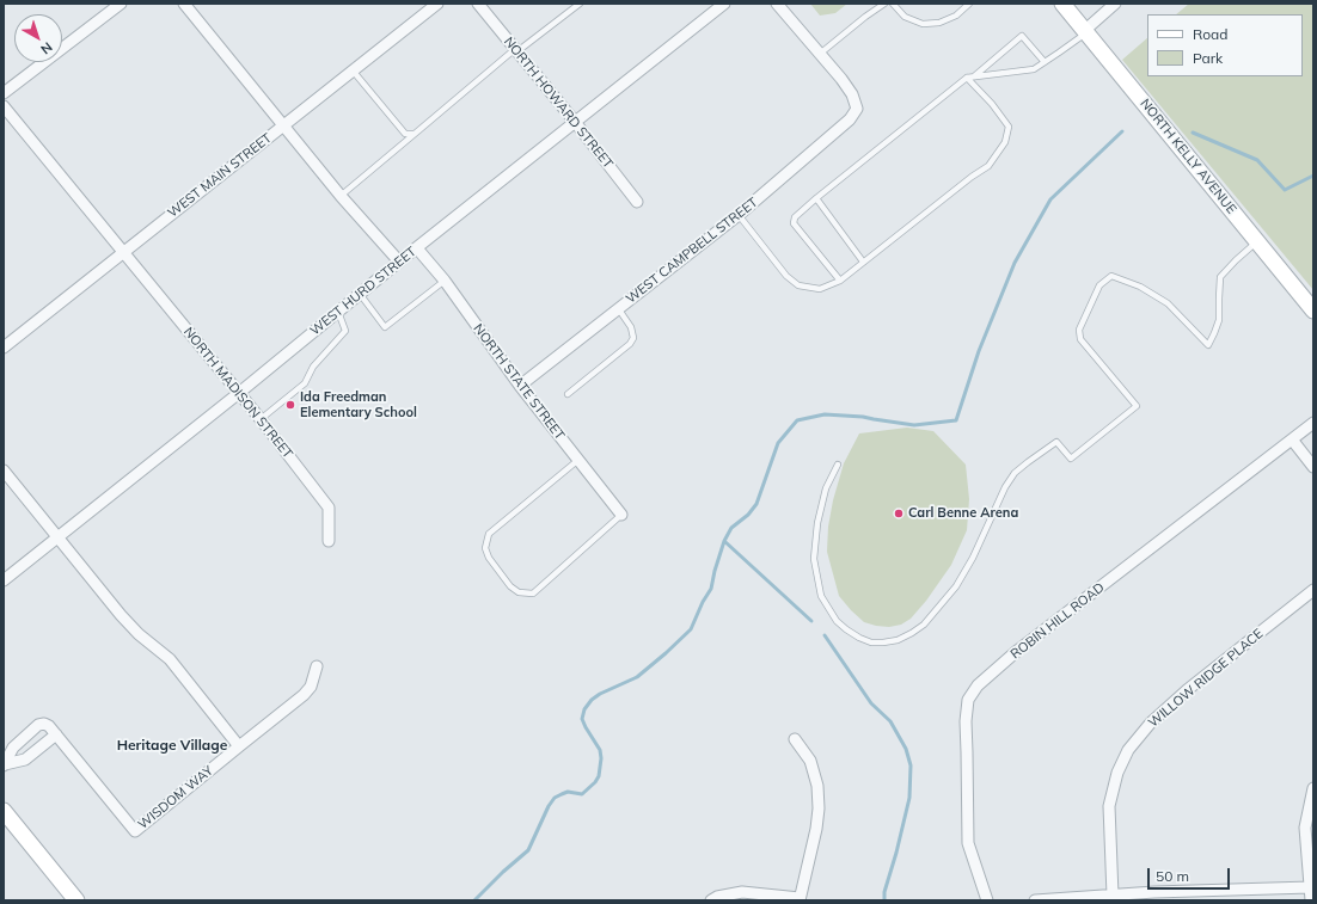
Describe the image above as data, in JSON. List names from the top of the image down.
{
  "streets": {
    "main road": ["NORTH KELLY AVENUE"],
    "street": [
      "NORTH HOWARD STREET",
      "WEST MAIN STREET",
      "WEST CAMPBELL STREET",
      "WEST HURD STREET",
      "NORTH STATE STREET",
      "NORTH MADISON STREET",
      "ROBIN HILL ROAD",
      "WILLOW RIDGE PLACE",
      "WISDOM WAY"
    ]
  },
  "crossings": [
    ["NORTH HOWARD STREET", "WEST HURD STREET"],
    ["WEST MAIN STREET", "NORTH MADISON STREET"],
    ["WEST CAMPBELL STREET", "NORTH STATE STREET"],
    ["WEST HURD STREET", "NORTH STATE STREET"],
    ["WEST HURD STREET", "NORTH MADISON STREET"]
  ],
  "districts": ["Heritage Village"],
  "places": ["Ida Freedman Elementary School", "Carl Benne Arena"],
  "legend": ["Road", "Park"],
  "scale_bar": "50 m",
  "north": "bottom right"
}
